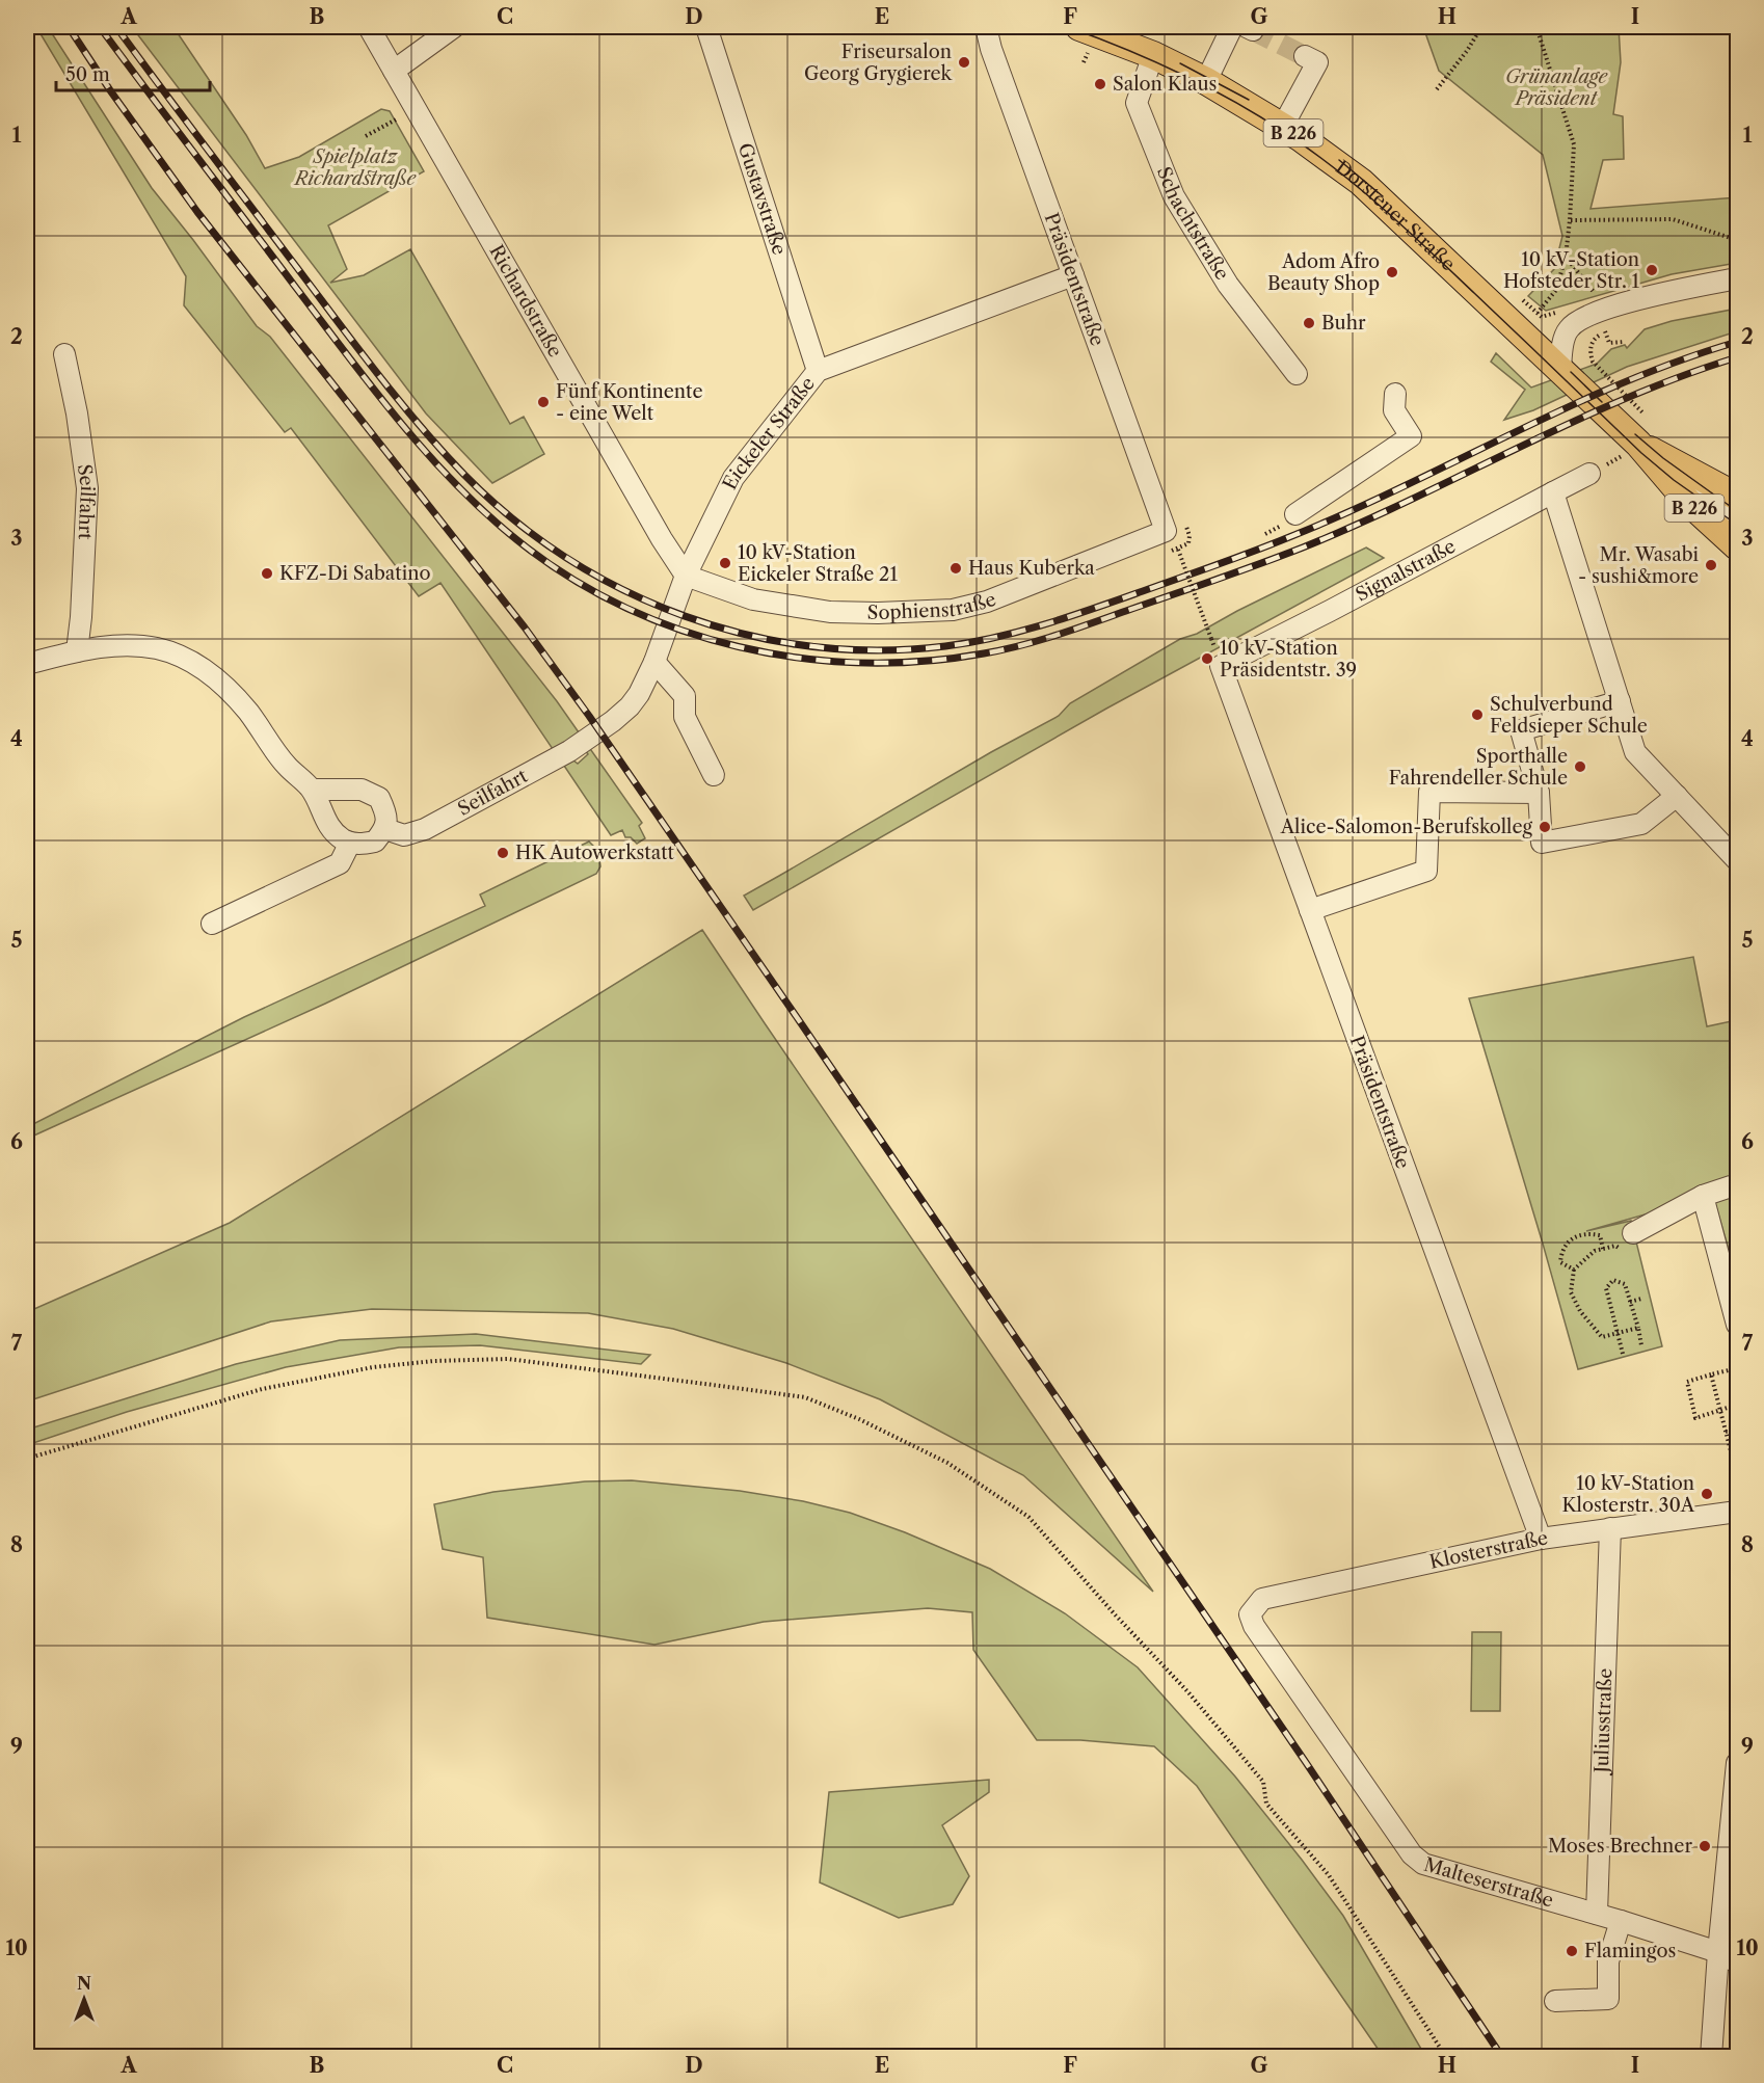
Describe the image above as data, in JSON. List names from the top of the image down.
{
  "streets": {
    "main road": ["B 226", "Dorstener Straße"],
    "street": [
      "Gustavstraße",
      "Schachtstraße",
      "Präsidentstraße",
      "Richardstraße",
      "Eickeler Straße",
      "Seilfahrt",
      "Signalstraße",
      "Sophienstraße",
      "Klosterstraße",
      "Juliusstraße",
      "Malteserstraße"
    ]
  },
  "crossings": [
    ["Gustavstraße", "Eickeler Straße"],
    ["Dorstener Straße", "Schachtstraße"],
    ["Präsidentstraße", "Eickeler Straße"],
    ["Präsidentstraße", "Signalstraße"],
    ["Präsidentstraße", "Sophienstraße"],
    ["Präsidentstraße", "Klosterstraße"],
    ["Richardstraße", "Eickeler Straße"],
    ["Richardstraße", "Sophienstraße"],
    ["Eickeler Straße", "Seilfahrt"],
    ["Eickeler Straße", "Sophienstraße"],
    ["Klosterstraße", "Juliusstraße"],
    ["Klosterstraße", "Malteserstraße"],
    ["Juliusstraße", "Malteserstraße"]
  ],
  "parks": ["Grünanlage Präsident", "Spielplatz Richardstraße"],
  "places": [
    "Friseursalon Georg Grygierek",
    "Salon Klaus",
    "10 kV-Station Hofsteder Str. 1",
    "Adom Afro Beauty Shop",
    "Buhr",
    "Fünf Kontinente - eine Welt",
    "10 kV-Station Eickeler Straße 21",
    "Mr. Wasabi - sushi&more",
    "Haus Kuberka",
    "KFZ-Di Sabatino",
    "10 kV-Station Präsidentstr. 39",
    "Schulverbund Feldsieper Schule",
    "Sporthalle Fahrendeller Schule",
    "Alice-Salomon-Berufskolleg",
    "HK Autowerkstatt",
    "10 kV-Station Klosterstr. 30A",
    "Moses Brechner",
    "Flamingos"
  ],
  "scale_bar": "50 m",
  "north": "top",
  "grid": {
    "columns": [
      "A",
      "B",
      "C",
      "D",
      "E",
      "F",
      "G",
      "H",
      "I"
    ],
    "rows": [
      "1",
      "2",
      "3",
      "4",
      "5",
      "6",
      "7",
      "8",
      "9",
      "10"
    ]
  }
}
